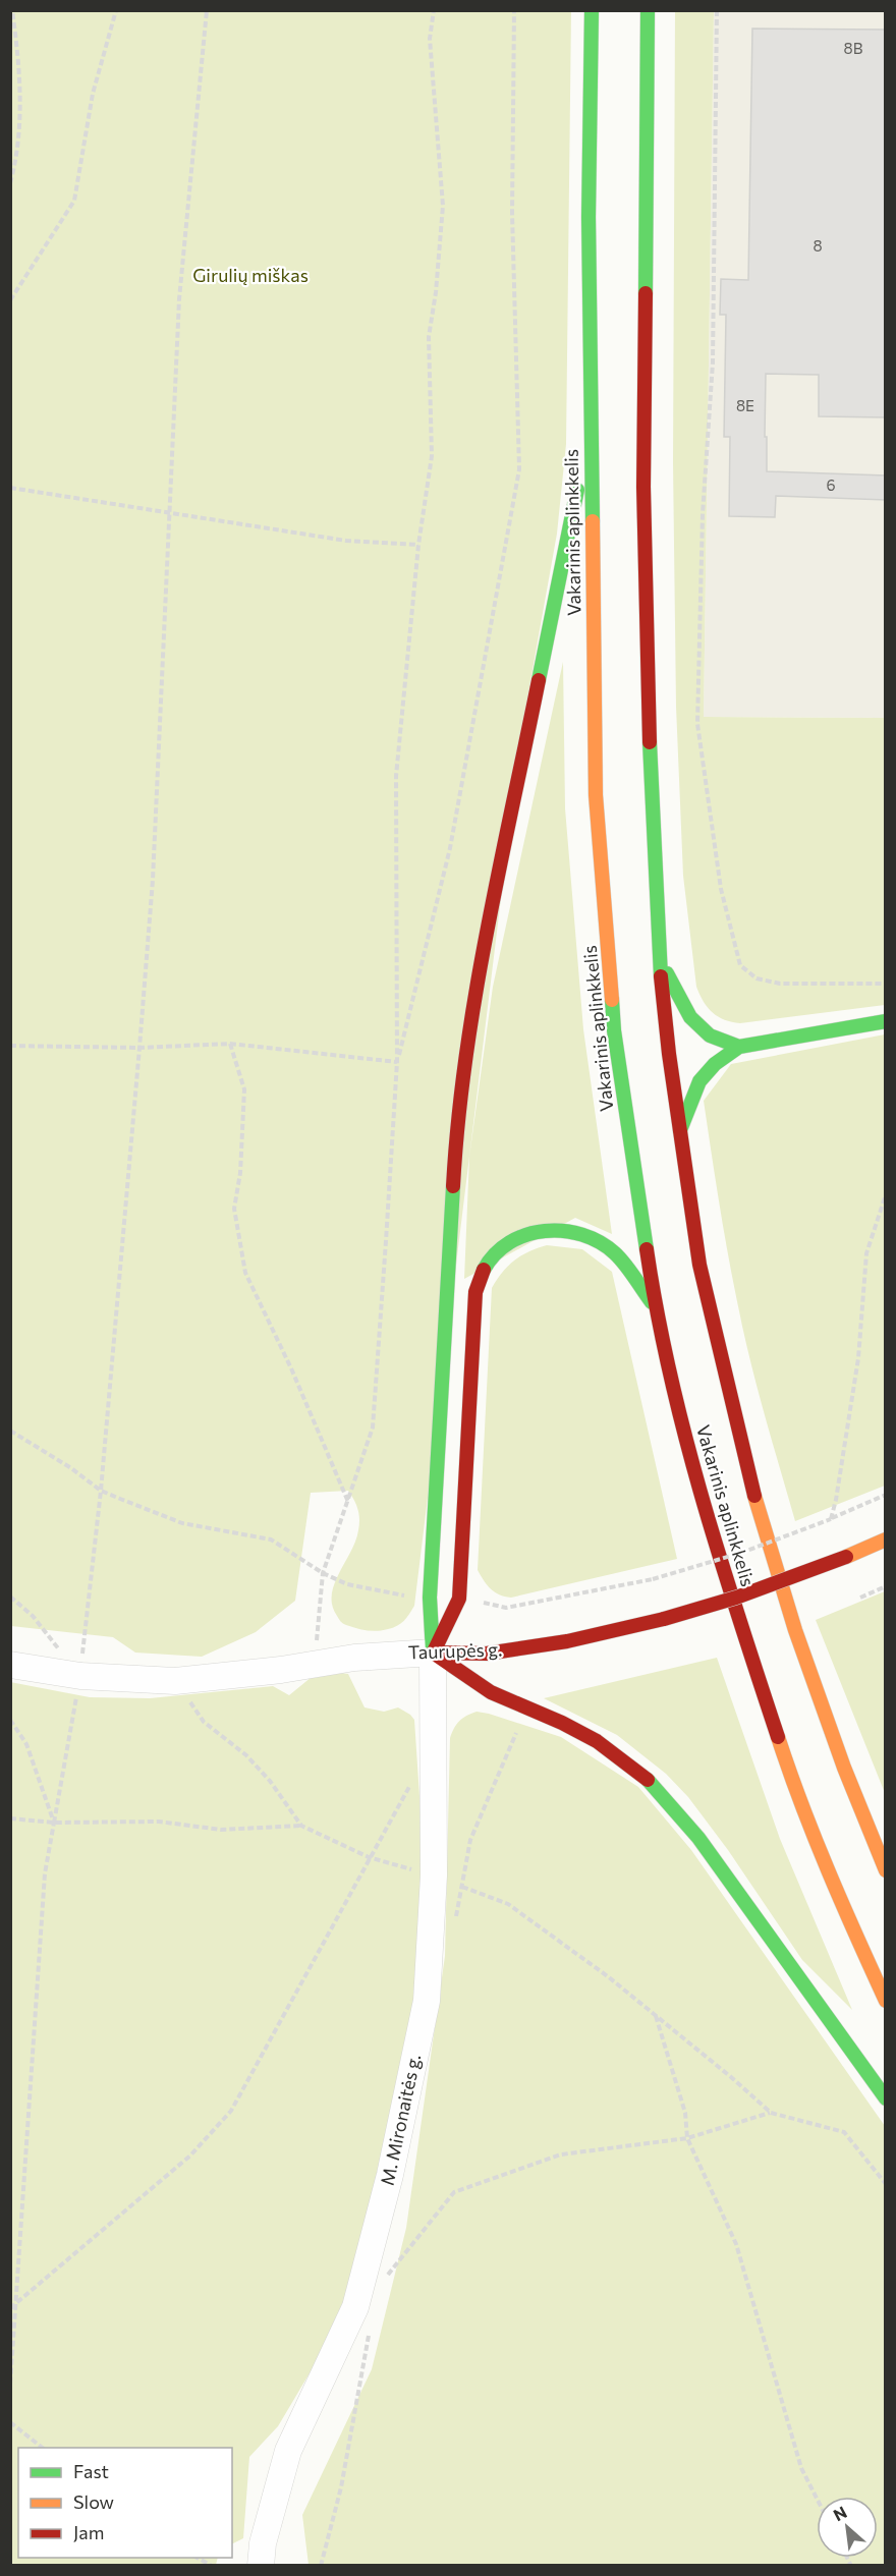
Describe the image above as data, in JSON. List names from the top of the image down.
{
  "streets": {
    "main road": ["Vakarinis aplinkkelis", "Taurupės g."],
    "street": ["M. Mironaitės g."]
  },
  "crossings": [
    ["Taurupės g.", "M. Mironaitės g."]
  ],
  "parks": ["Girulių miškas"],
  "house_numbers": [
    "8B",
    "8",
    "8E",
    "6"
  ],
  "legend": ["Fast", "Slow", "Jam"],
  "north": "top left"
}
